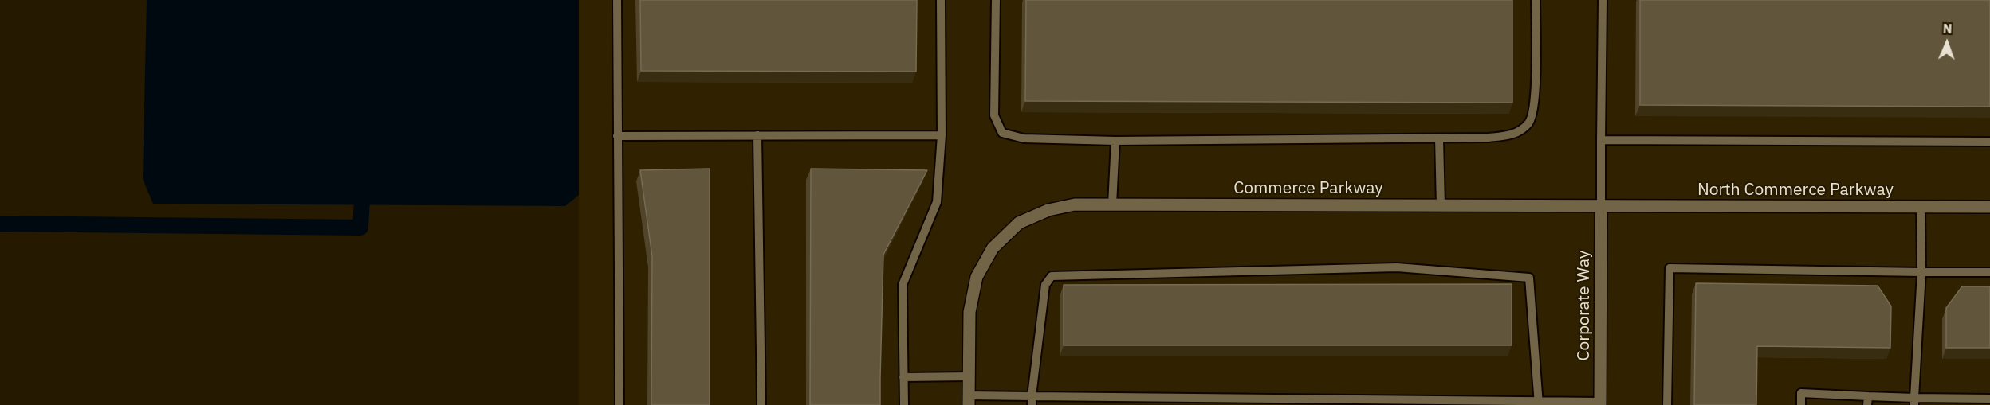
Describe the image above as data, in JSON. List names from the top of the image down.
{
  "streets": {
    "street": ["Commerce Parkway", "North Commerce Parkway", "Corporate Way"]
  },
  "crossings": [
    ["Commerce Parkway", "North Commerce Parkway"],
    ["Commerce Parkway", "Corporate Way"],
    ["North Commerce Parkway", "Corporate Way"]
  ],
  "north": "top"
}
